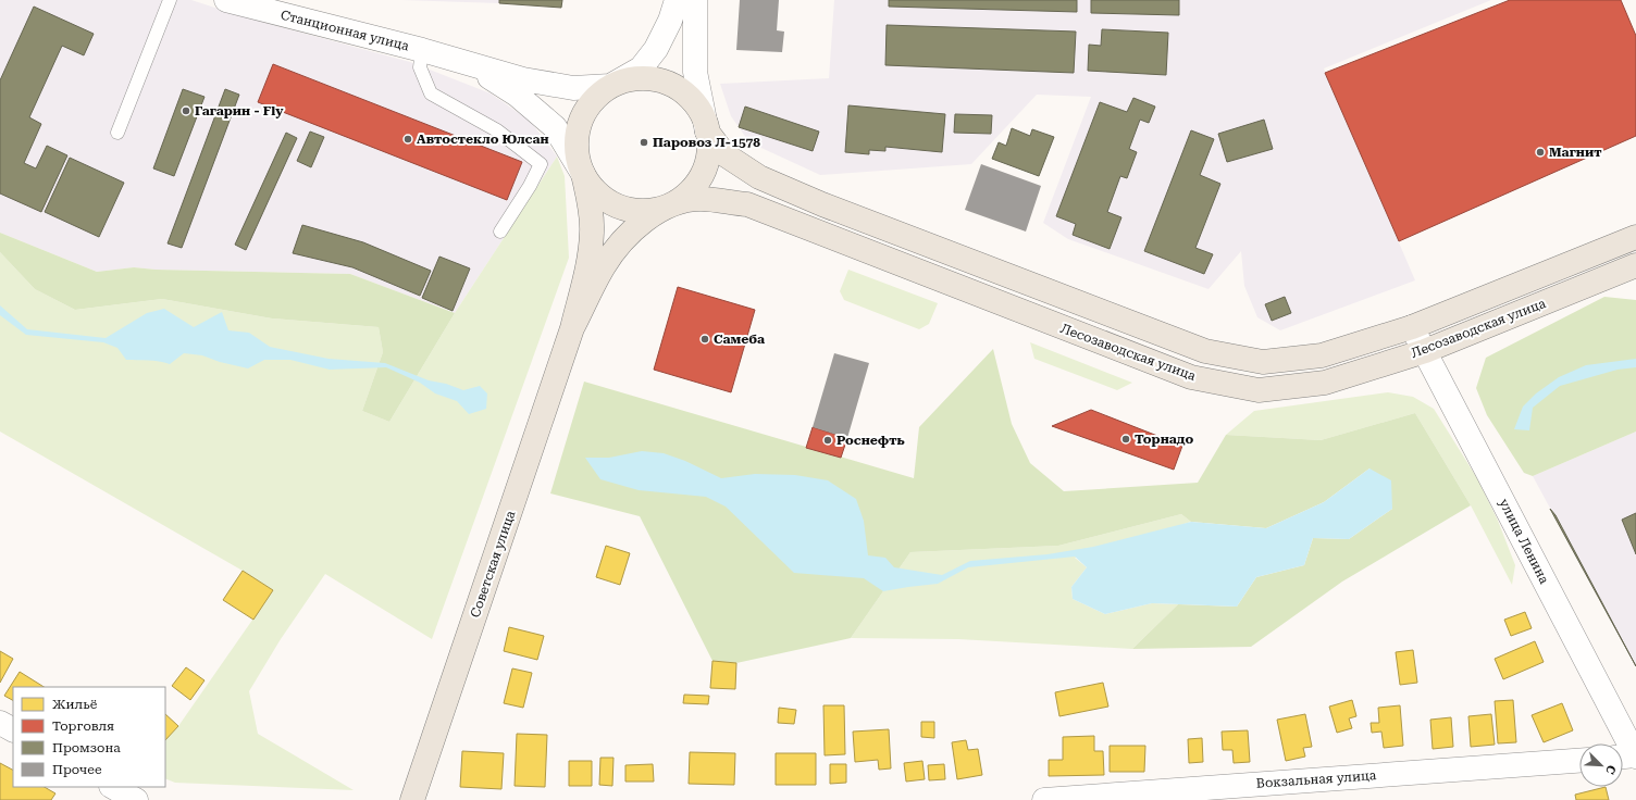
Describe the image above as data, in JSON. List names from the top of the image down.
{
  "streets": {
    "main road": ["Лесозаводская улица", "Советская улица"],
    "street": ["Станционная улица", "улица Ленина", "Вокзальная улица"]
  },
  "crossings": [
    ["Станционная улица", "Лесозаводская улица"],
    ["Станционная улица", "Советская улица"],
    ["Лесозаводская улица", "улица Ленина"],
    ["Лесозаводская улица", "Советская улица"]
  ],
  "places": [
    "Гагарин - Fly",
    "Автостекло Юлсан",
    "Паровоз Л-1578",
    "Магнит",
    "Самеба",
    "Торнадо",
    "Роснефть"
  ],
  "legend": [
    "Жильё",
    "Торговля",
    "Промзона",
    "Прочее"
  ],
  "north": "bottom right"
}
